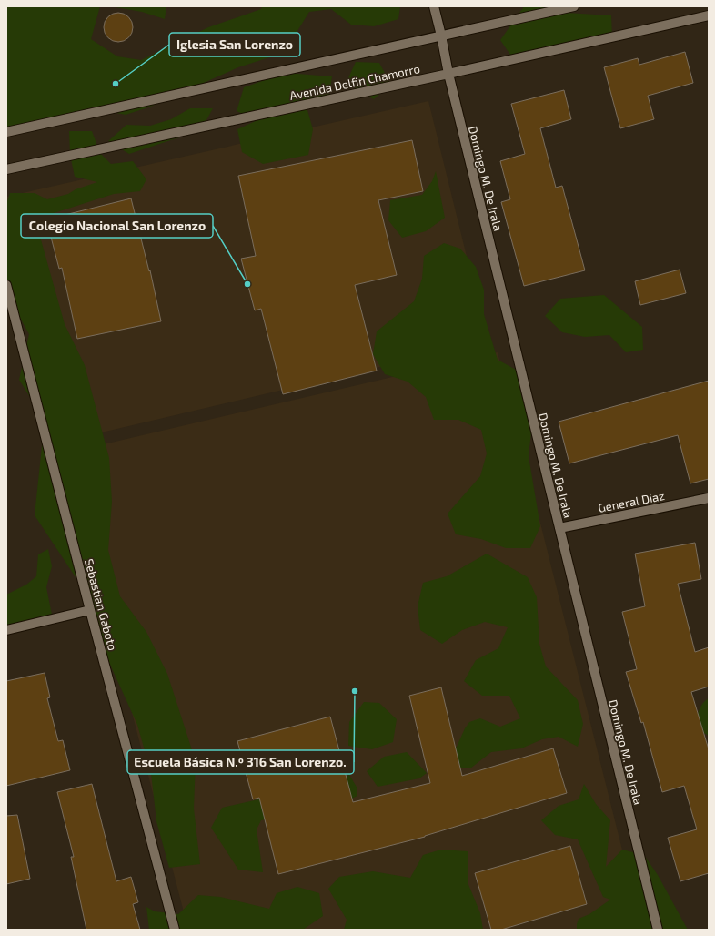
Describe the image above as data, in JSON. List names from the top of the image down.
{
  "streets": {
    "street": [
      "Avenida Delfin Chamorro",
      "Domingo M. De Irala",
      "General Diaz",
      "Sebastian Gaboto"
    ]
  },
  "crossings": [
    ["Avenida Delfin Chamorro", "Domingo M. De Irala"],
    ["Domingo M. De Irala", "General Diaz"]
  ],
  "places": ["Iglesia San Lorenzo", "Colegio Nacional San Lorenzo", "Escuela Básica N.º 316 San Lorenzo."]
}
